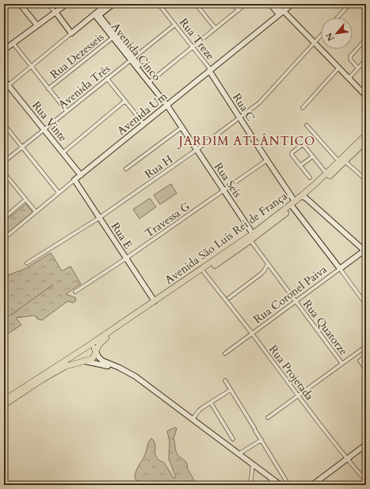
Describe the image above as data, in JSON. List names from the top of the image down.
{
  "streets": {
    "main road": ["Avenida São Luís Rei de França"],
    "street": [
      "Rua Treze",
      "Avenida Cinco",
      "Rua Dezesseis",
      "Avenida Três",
      "Rua C",
      "Avenida Um",
      "Rua Vinte",
      "Rua H",
      "Rua Seis",
      "Travessa G",
      "Rua E",
      "Rua Coronel Paiva",
      "Rua Quatorze",
      "Rua Projetada"
    ]
  },
  "crossings": [
    ["Rua Treze", "Avenida Três"],
    ["Rua Treze", "Rua C"],
    ["Rua Treze", "Avenida Um"],
    ["Avenida Cinco", "Rua Dezesseis"],
    ["Avenida Cinco", "Avenida Três"],
    ["Avenida Cinco", "Avenida Um"],
    ["Avenida Cinco", "Rua Seis"],
    ["Avenida Três", "Rua Vinte"],
    ["Rua C", "Avenida Um"],
    ["Rua C", "Rua H"],
    ["Rua C", "Travessa G"],
    ["Rua C", "Avenida São Luís Rei de França"],
    ["Avenida Um", "Rua Vinte"],
    ["Avenida Um", "Rua Seis"],
    ["Avenida Um", "Rua E"],
    ["Rua H", "Rua Seis"],
    ["Rua H", "Rua E"],
    ["Rua Seis", "Travessa G"],
    ["Rua Seis", "Avenida São Luís Rei de França"],
    ["Travessa G", "Rua E"],
    ["Rua E", "Avenida São Luís Rei de França"],
    ["Avenida São Luís Rei de França", "Rua Quatorze"],
    ["Avenida São Luís Rei de França", "Rua Projetada"],
    ["Rua Coronel Paiva", "Rua Quatorze"],
    ["Rua Coronel Paiva", "Rua Projetada"]
  ],
  "districts": ["JARDIM ATLÂNTICO"],
  "north": "bottom left"
}
